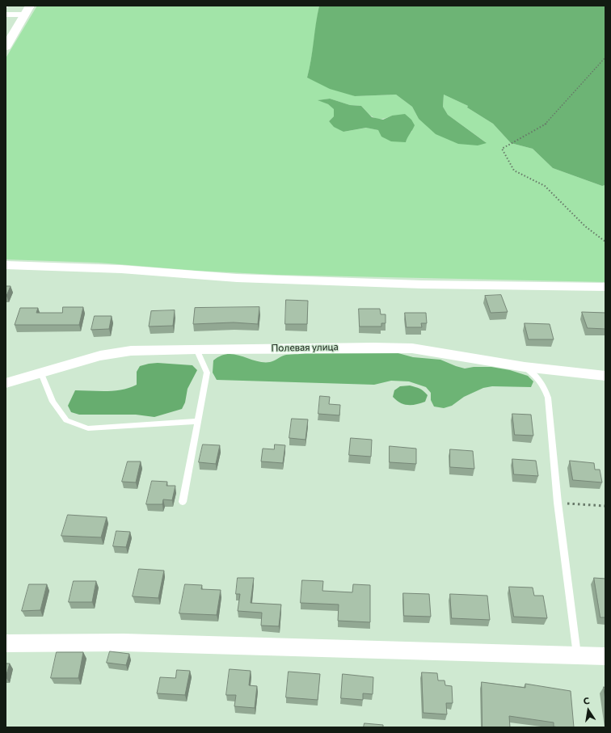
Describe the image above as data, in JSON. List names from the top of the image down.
{
  "streets": {
    "street": ["Полевая улица"]
  },
  "north": "top"
}
